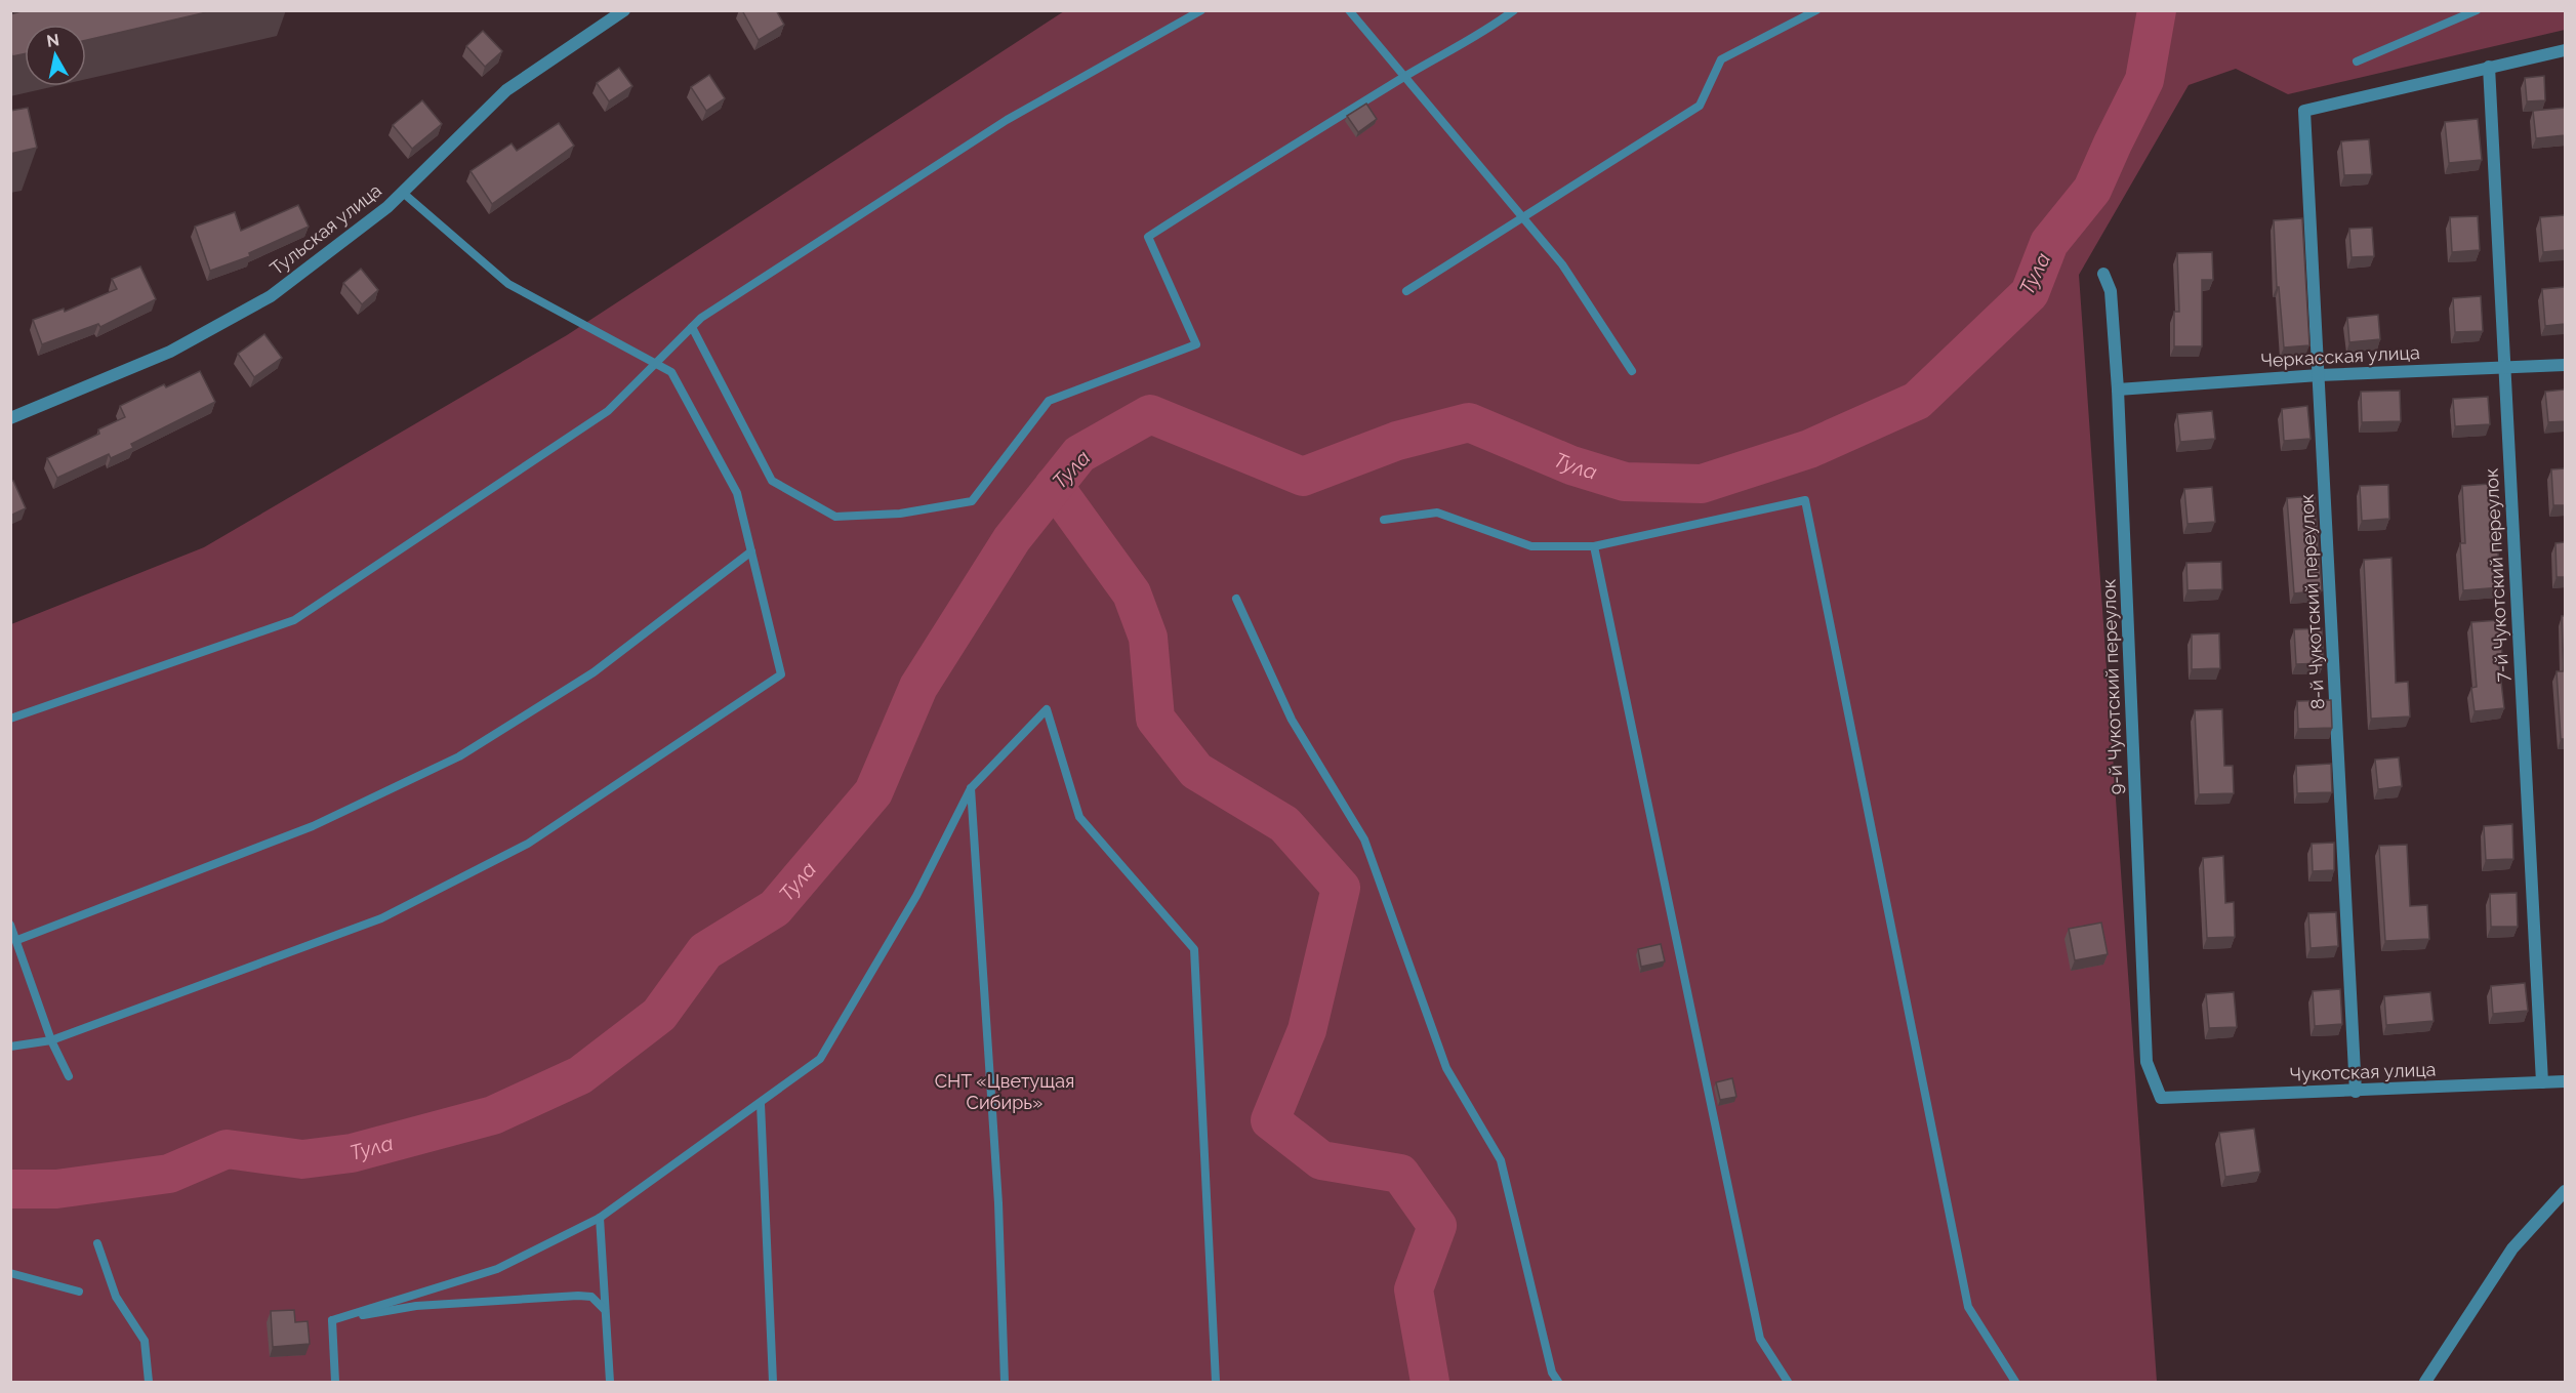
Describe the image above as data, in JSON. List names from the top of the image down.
{
  "streets": {
    "street": [
      "Тульская улица",
      "Черкасская улица",
      "7-й Чукотский переулок",
      "8-й Чукотский переулок",
      "9-й Чукотский переулок",
      "Чукотская улица"
    ]
  },
  "crossings": [
    ["Черкасская улица", "7-й Чукотский переулок"],
    ["Черкасская улица", "8-й Чукотский переулок"],
    ["Черкасская улица", "9-й Чукотский переулок"],
    ["7-й Чукотский переулок", "8-й Чукотский переулок"],
    ["7-й Чукотский переулок", "Чукотская улица"],
    ["8-й Чукотский переулок", "Чукотская улица"],
    ["9-й Чукотский переулок", "Чукотская улица"]
  ],
  "water": ["Тула"],
  "parks": ["СНТ «Цветущая Сибирь»"],
  "north": "top"
}
